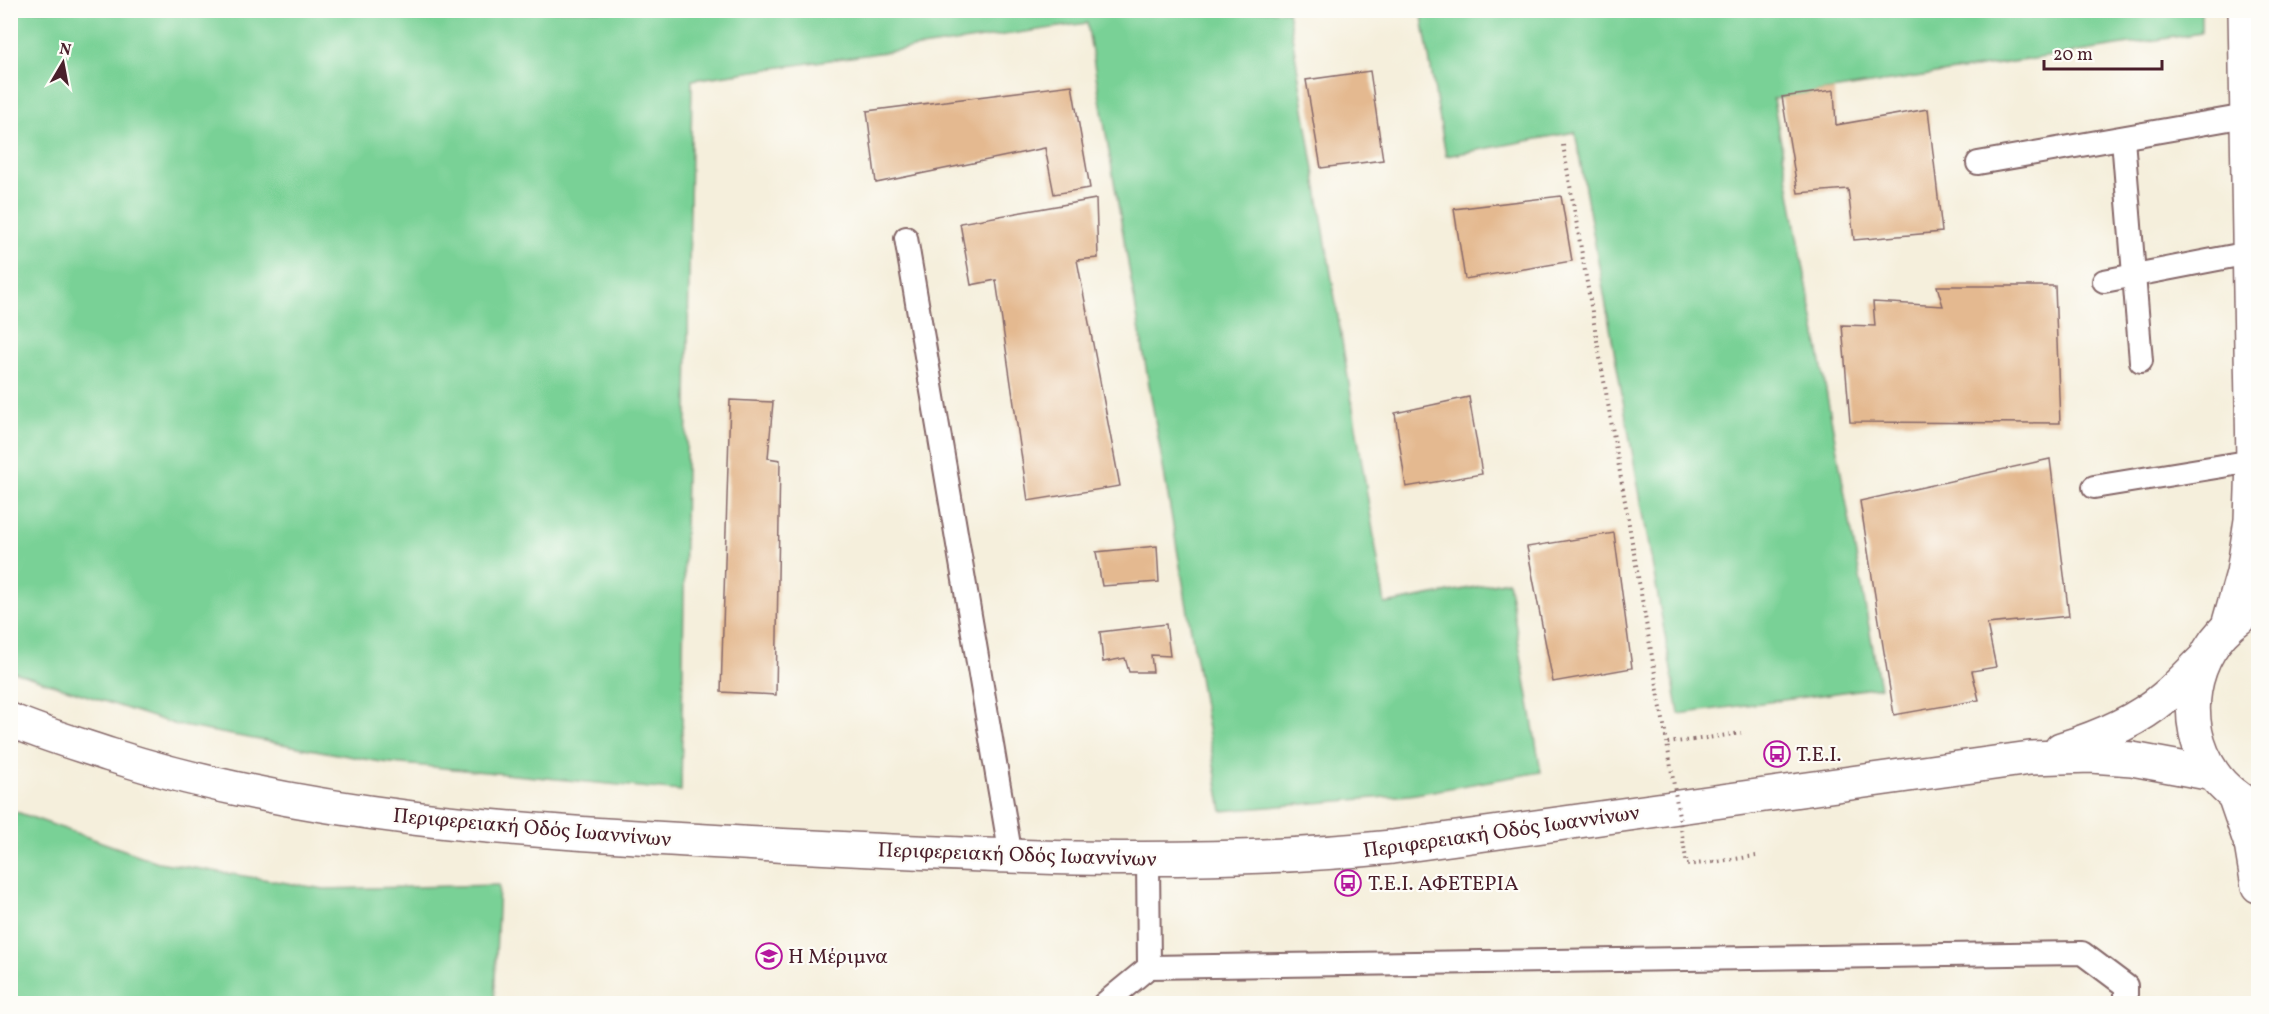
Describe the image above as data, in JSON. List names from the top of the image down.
{
  "streets": {
    "main road": ["Περιφερειακή Οδός Ιωαννίνων"]
  },
  "places": {
    "bus stop": ["Τ.Ε.Ι.", "Τ.Ε.Ι. ΑΦΕΤΕΡΙΑ"],
    "school or university": ["Η Μέριμνα"]
  },
  "scale_bar": "20 m",
  "north": "top"
}
